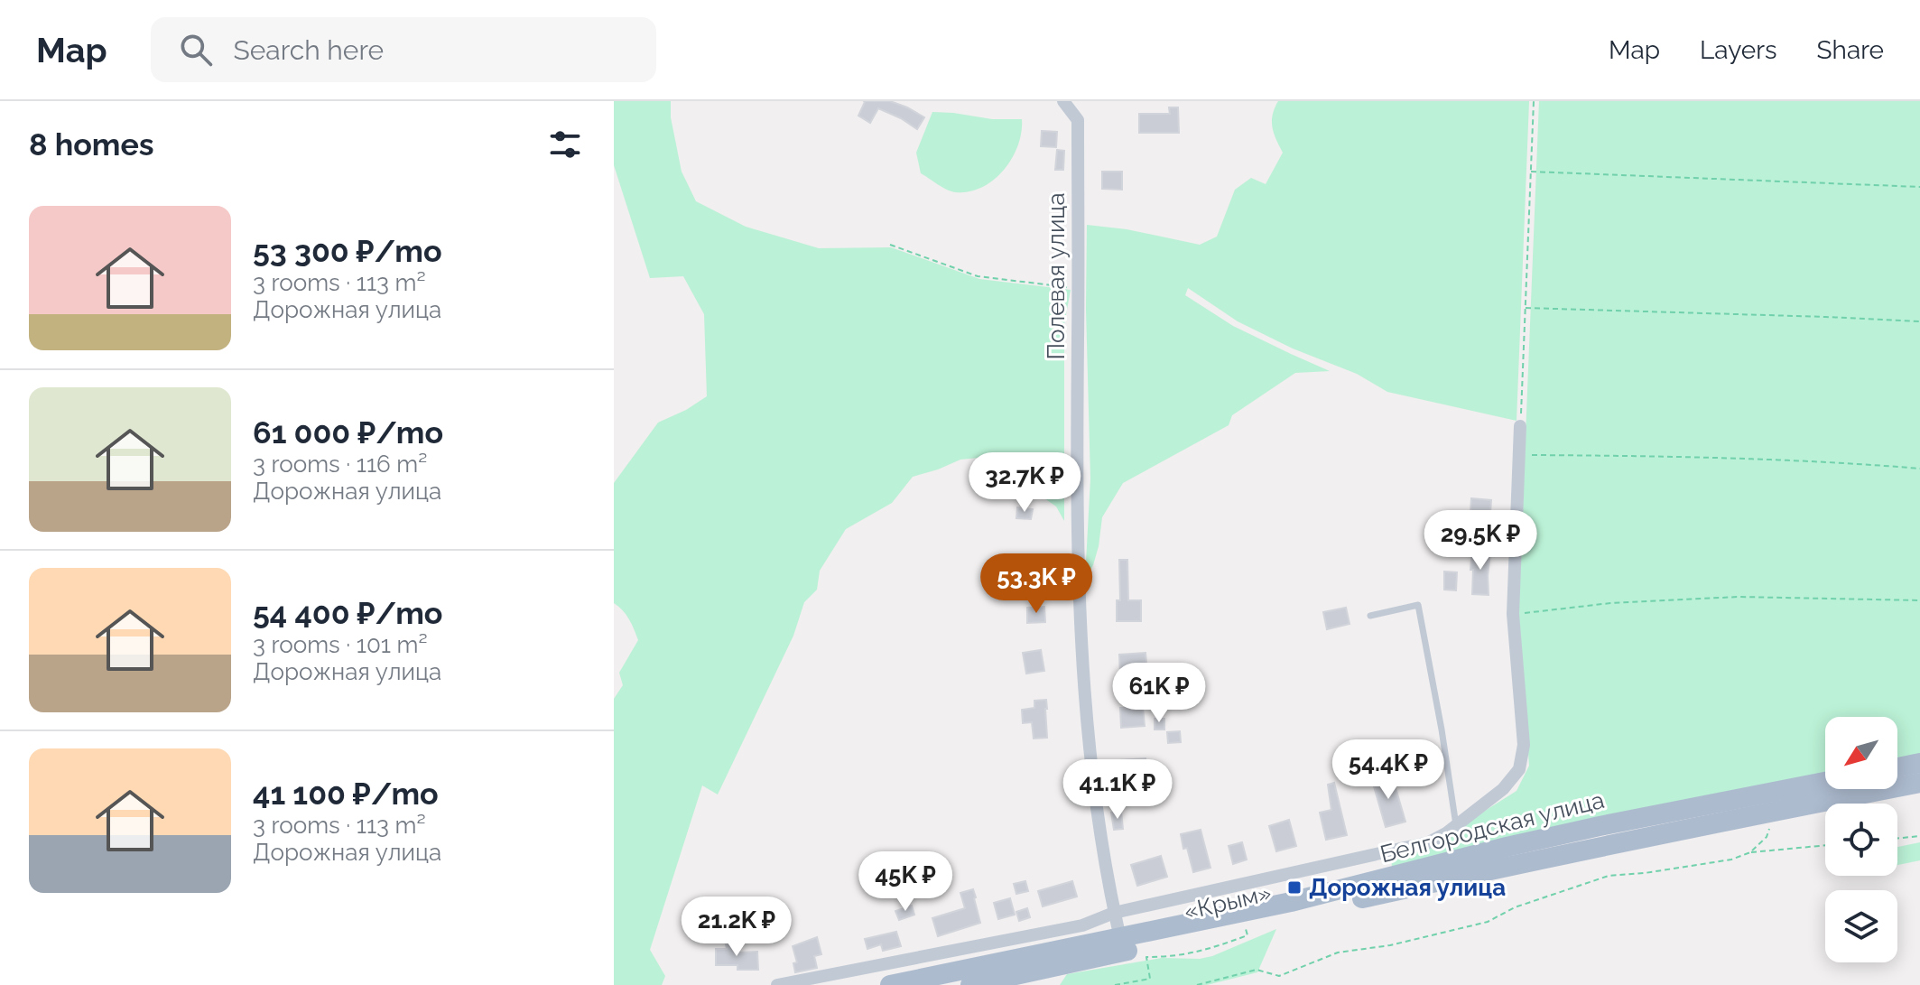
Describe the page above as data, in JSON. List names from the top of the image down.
{
  "streets": {
    "main road": ["Белгородская улица", "«Крым»"],
    "street": ["Полевая улица"]
  },
  "crossings": [
    ["Белгородская улица", "«Крым»"]
  ],
  "places": {
    "transit": ["Дорожная улица"]
  },
  "north": "bottom left",
  "page": {
    "header": "Map",
    "search": "Search here",
    "nav": ["Map", "Layers", "Share"],
    "heading": "8 homes",
    "list": [
      {
        "name": "53 300 ₽/mo",
        "note": "3 rooms · 113 m² · Дорожная улица"
      },
      {
        "name": "61 000 ₽/mo",
        "note": "3 rooms · 116 m² · Дорожная улица"
      },
      {
        "name": "54 400 ₽/mo",
        "note": "3 rooms · 101 m² · Дорожная улица"
      },
      {
        "name": "41 100 ₽/mo",
        "note": "3 rooms · 113 m² · Дорожная улица"
      }
    ],
    "price": [
      "32.7K ₽",
      "29.5K ₽",
      "53.3K ₽",
      "61K ₽",
      "54.4K ₽",
      "41.1K ₽",
      "45K ₽",
      "21.2K ₽"
    ]
  }
}
